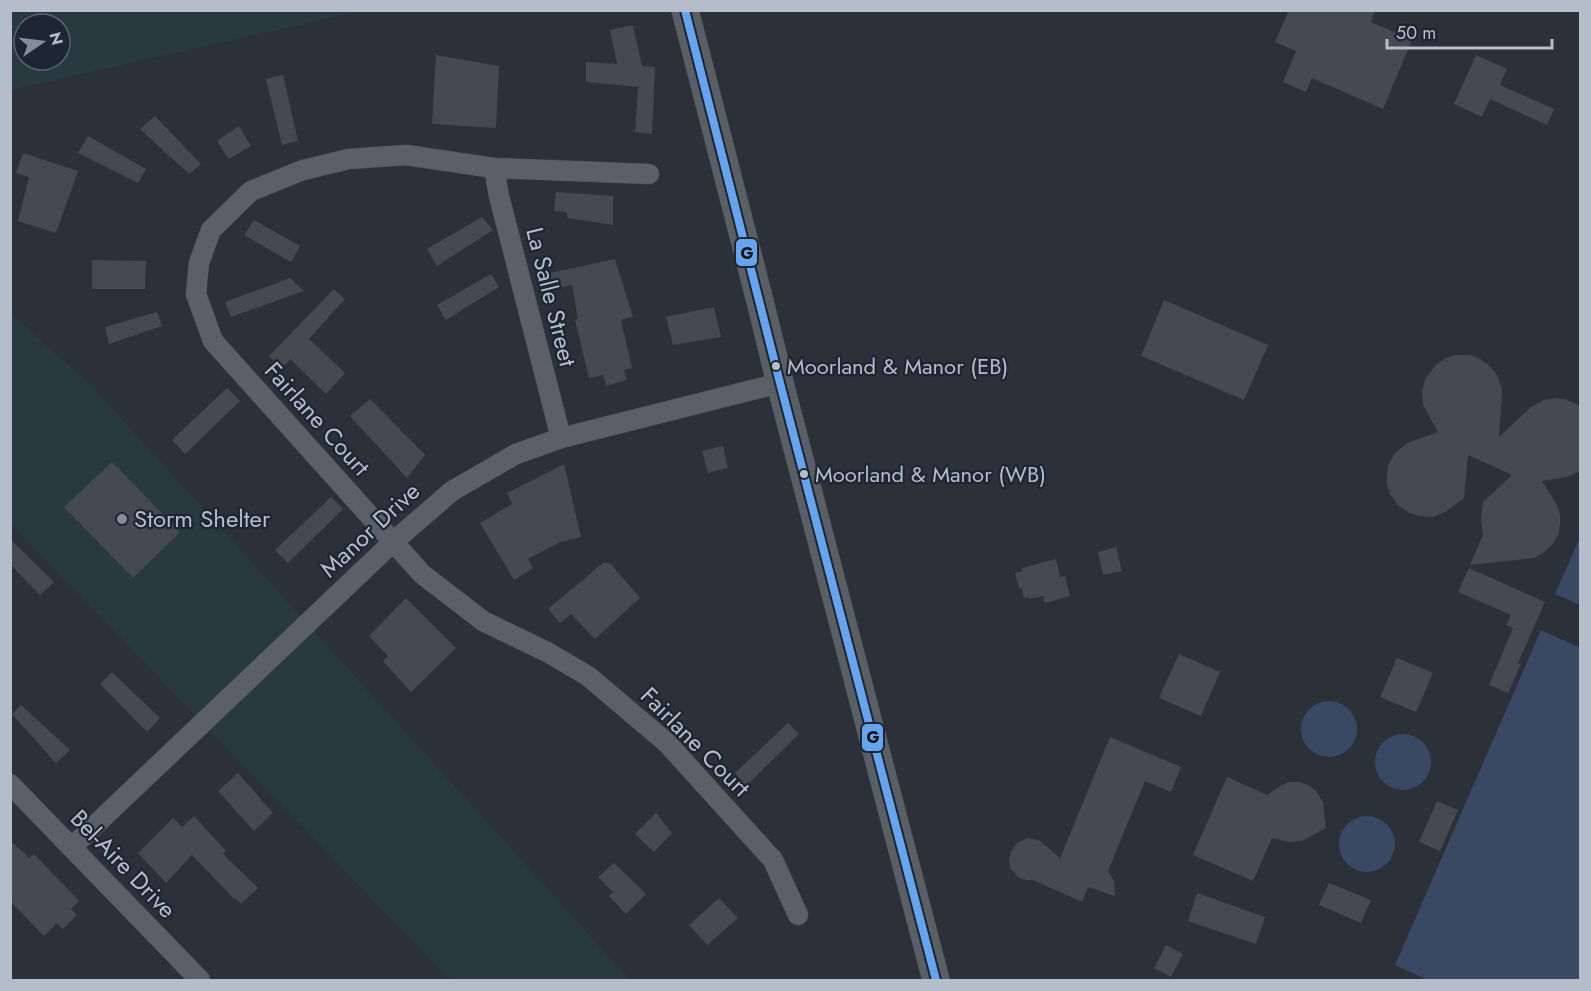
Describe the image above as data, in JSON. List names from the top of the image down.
{
  "streets": {
    "street": [
      "La Salle Street",
      "Fairlane Court",
      "Manor Drive",
      "Bel-Aire Drive"
    ]
  },
  "crossings": [
    ["La Salle Street", "Fairlane Court"],
    ["La Salle Street", "Manor Drive"],
    ["Fairlane Court", "Manor Drive"],
    ["Manor Drive", "Bel-Aire Drive"]
  ],
  "places": ["Moorland & Manor (EB)", "Moorland & Manor (WB)", "Storm Shelter"],
  "lines": ["transit line G"],
  "scale_bar": "50 m",
  "north": "right"
}
